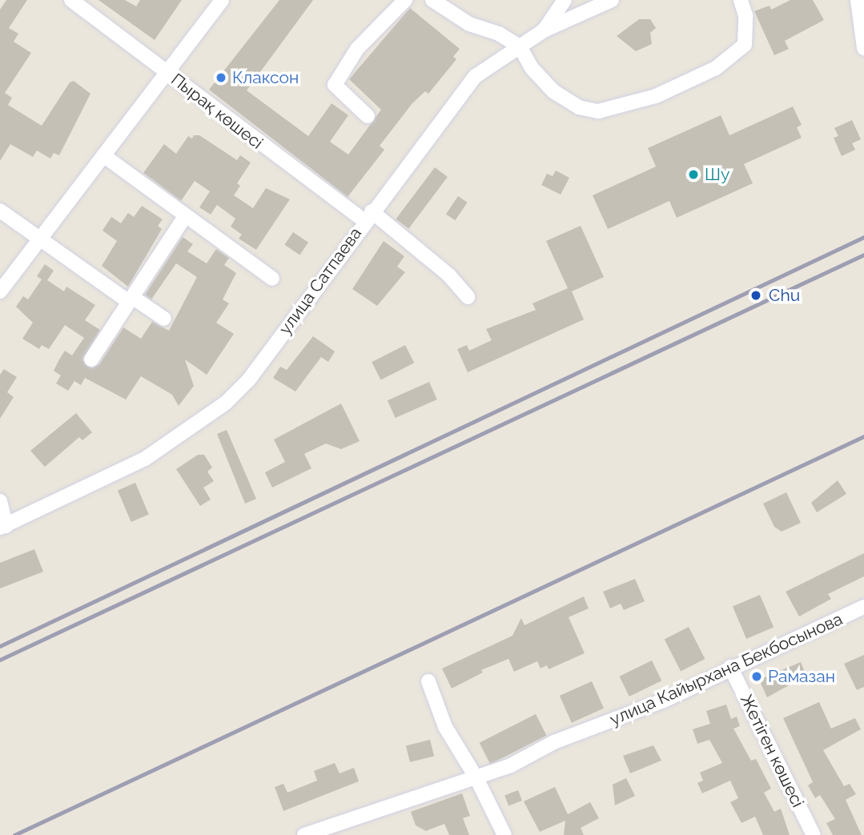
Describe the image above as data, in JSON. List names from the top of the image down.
{
  "streets": {
    "street": [
      "Пырақ көшесі",
      "улица Сатпаева",
      "улица Кайырхана Бекбосынова",
      "Жетіген көшесі"
    ]
  },
  "crossings": [
    ["Пырақ көшесі", "улица Сатпаева"],
    ["улица Кайырхана Бекбосынова", "Жетіген көшесі"]
  ],
  "places": [
    "Клаксон",
    "Шу",
    "Chu",
    "Рамазан"
  ]
}
